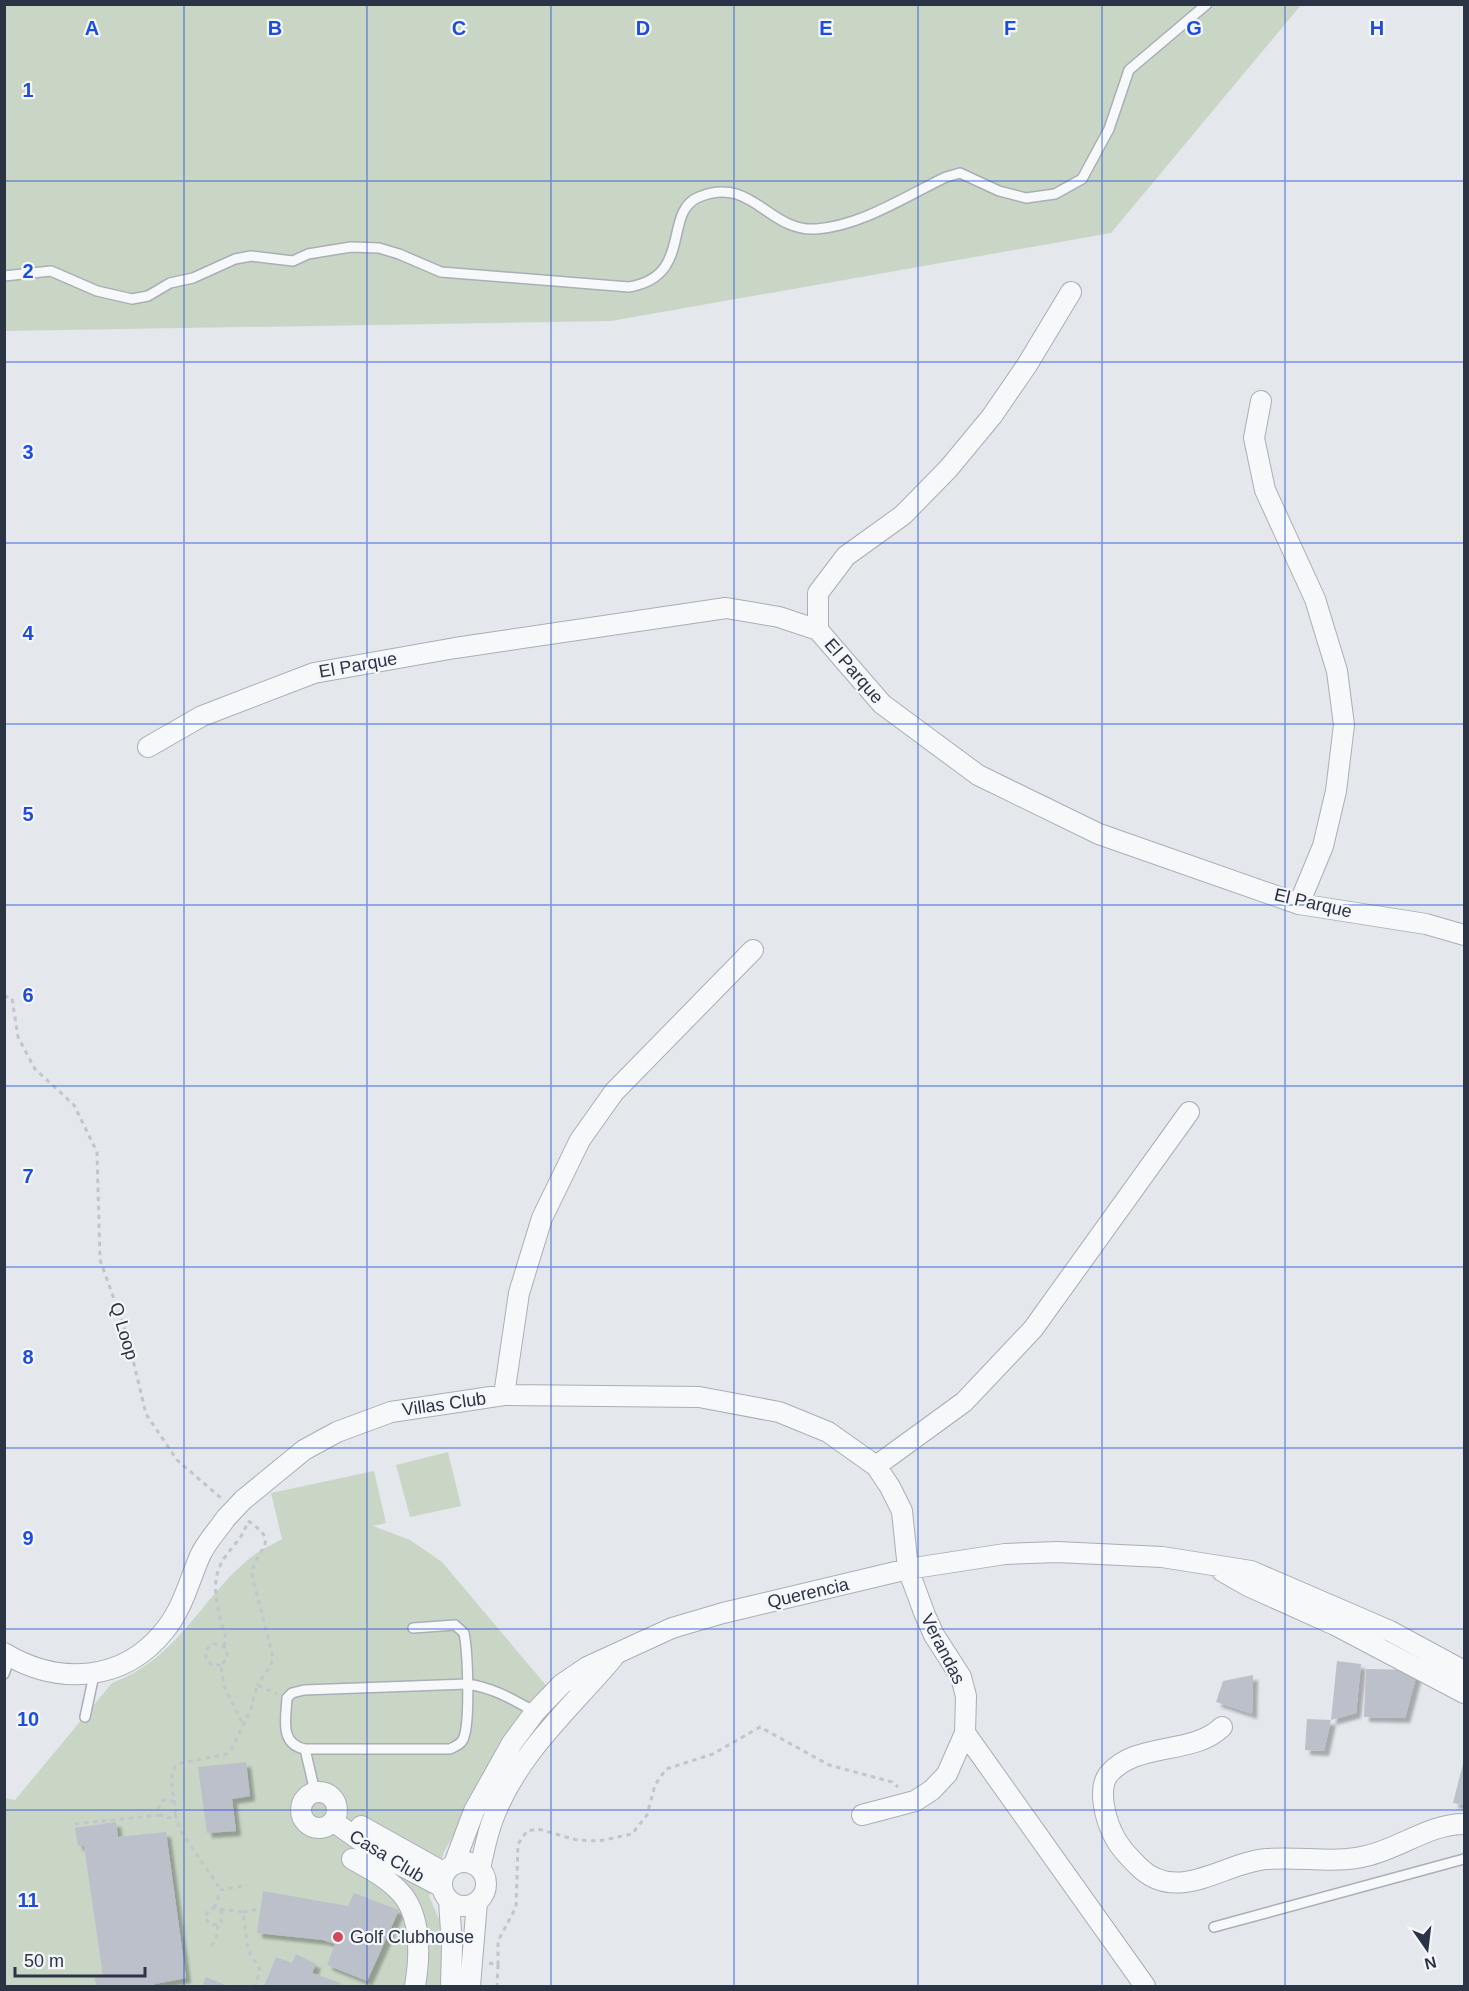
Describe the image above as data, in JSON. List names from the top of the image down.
{
  "streets": {
    "street": [
      "El Parque",
      "Villas Club",
      "Querencia",
      "Verandas",
      "Casa Club"
    ],
    "path": ["Q Loop"]
  },
  "crossings": [
    ["Q Loop", "Villas Club"],
    ["Villas Club", "Querencia"],
    ["Villas Club", "Verandas"],
    ["Querencia", "Verandas"],
    ["Querencia", "Casa Club"]
  ],
  "places": ["Golf Clubhouse"],
  "scale_bar": "50 m",
  "north": "bottom",
  "grid": {
    "columns": [
      "A",
      "B",
      "C",
      "D",
      "E",
      "F",
      "G",
      "H"
    ],
    "rows": [
      "1",
      "2",
      "3",
      "4",
      "5",
      "6",
      "7",
      "8",
      "9",
      "10",
      "11"
    ]
  }
}
